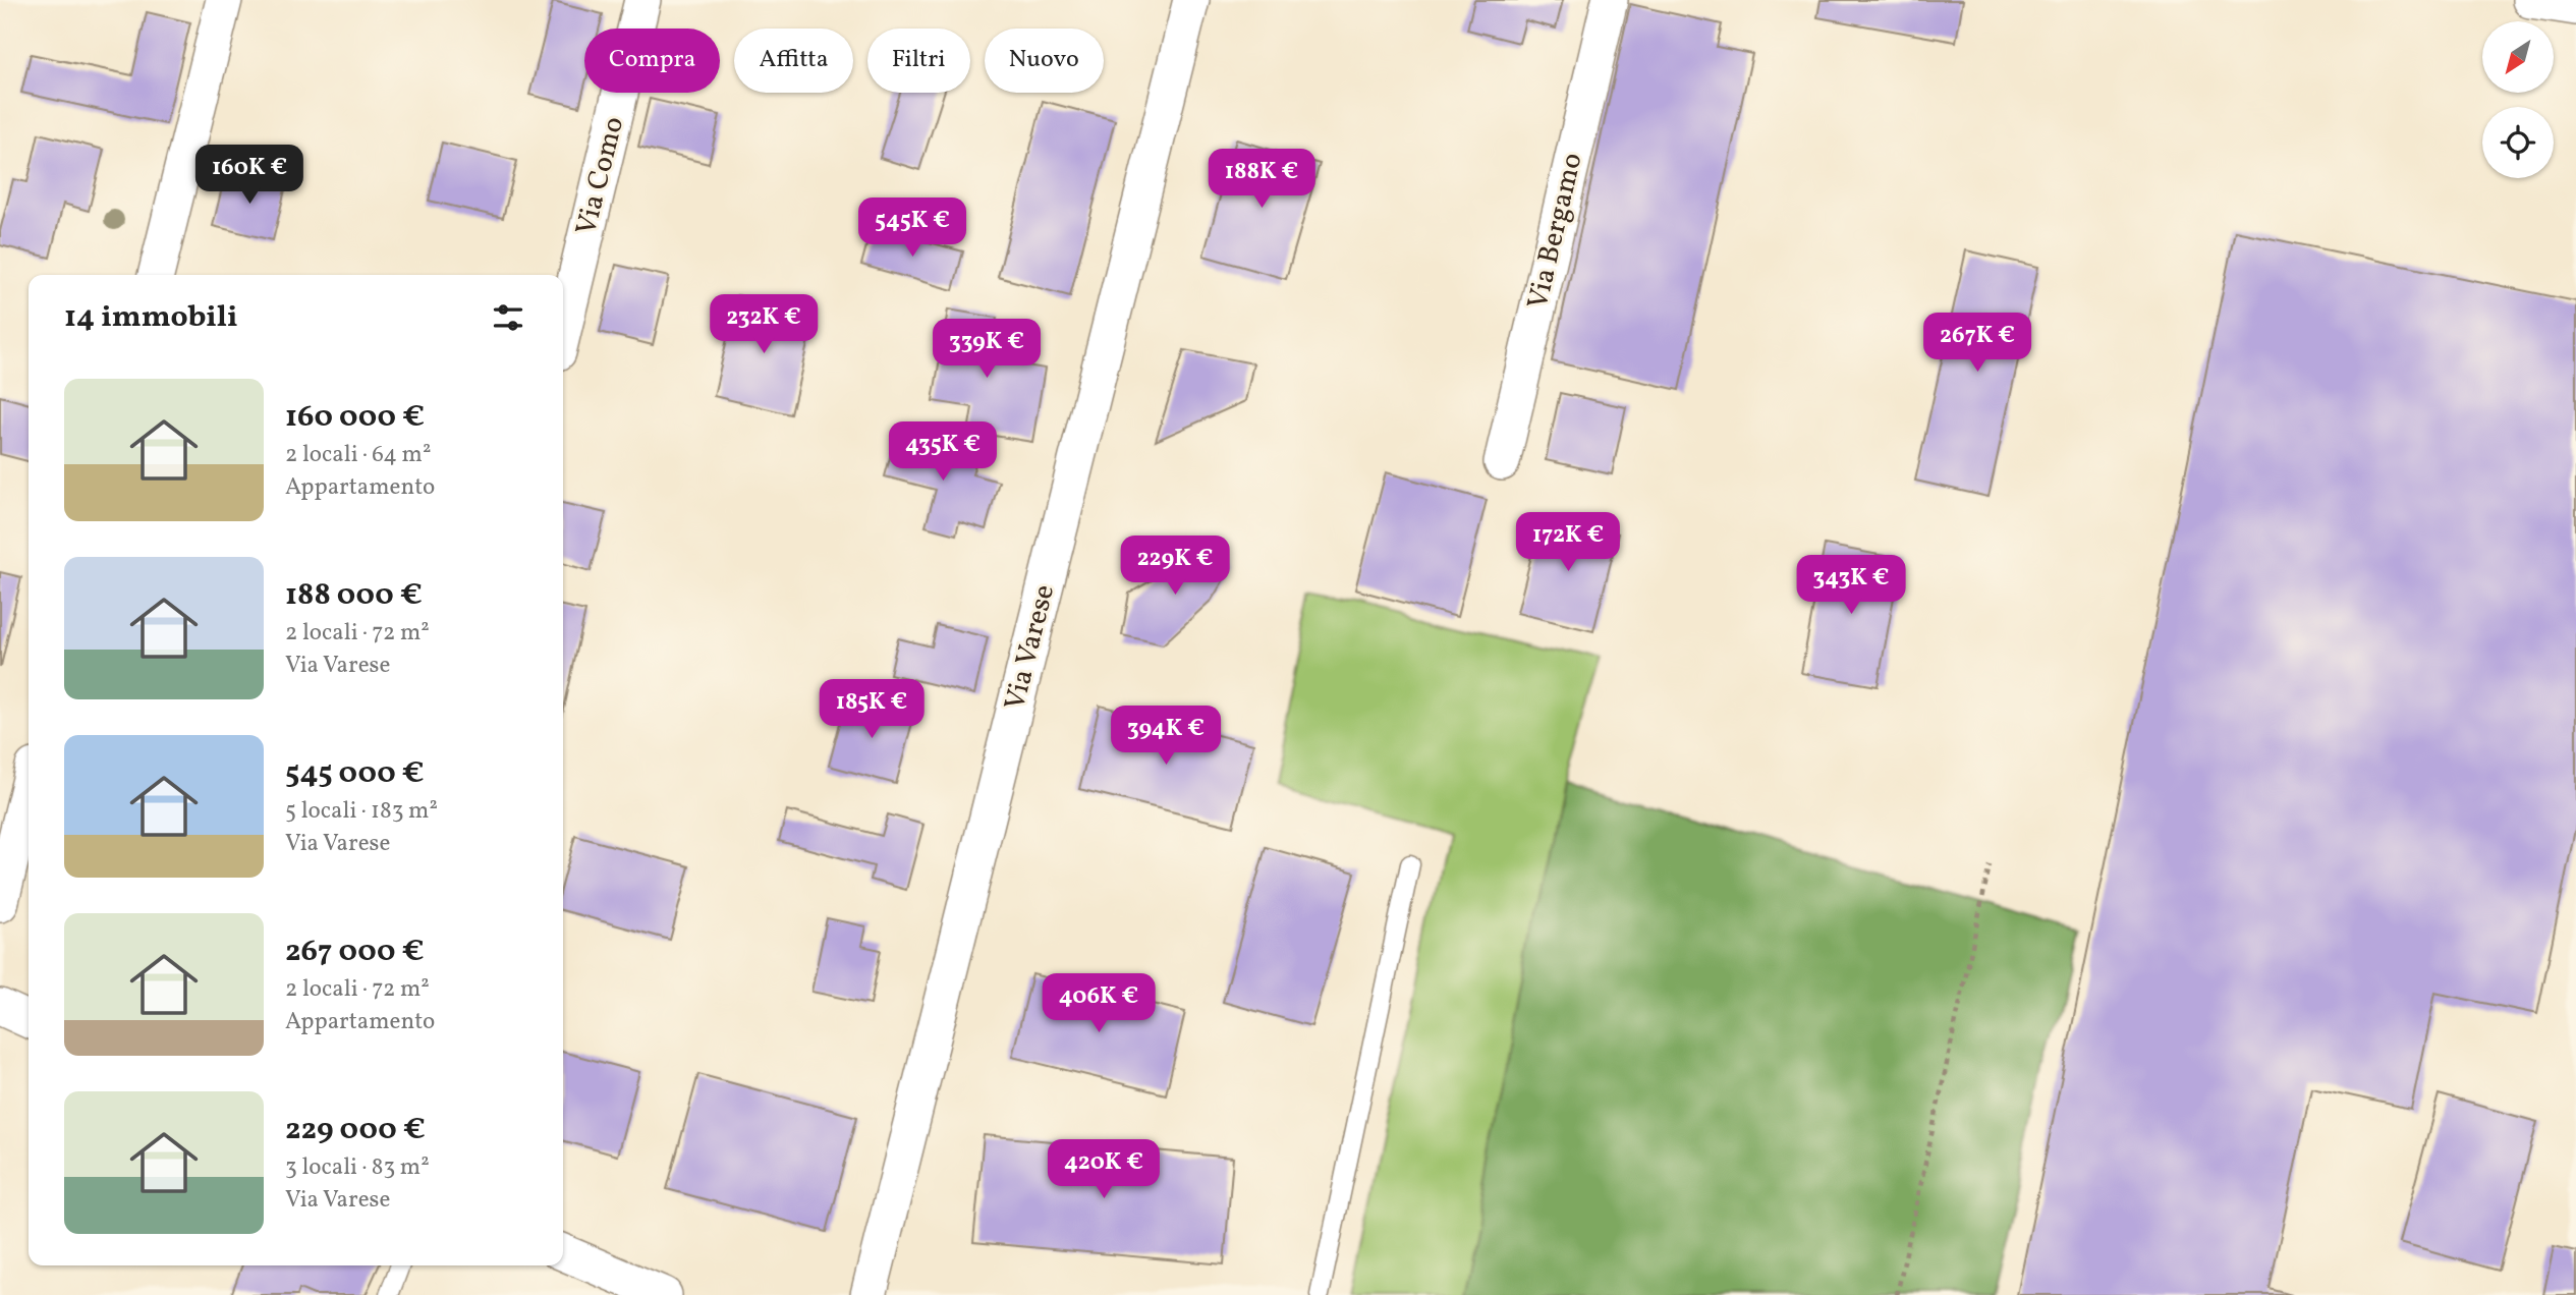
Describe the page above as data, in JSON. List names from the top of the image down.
{
  "streets": {
    "street": ["Via Como", "Via Bergamo", "Via Varese"]
  },
  "north": "bottom left",
  "page": {
    "chip": [
      "Compra",
      "Affitta",
      "Filtri",
      "Nuovo"
    ],
    "price": [
      "160K €",
      "188K €",
      "545K €",
      "232K €",
      "267K €",
      "339K €",
      "435K €",
      "172K €",
      "229K €",
      "343K €",
      "185K €",
      "394K €",
      "406K €",
      "420K €"
    ],
    "heading": "14 immobili",
    "list": [
      {
        "name": "160 000 €",
        "note": "2 locali · 64 m² · Appartamento"
      },
      {
        "name": "188 000 €",
        "note": "2 locali · 72 m² · Via Varese"
      },
      {
        "name": "545 000 €",
        "note": "5 locali · 183 m² · Via Varese"
      },
      {
        "name": "267 000 €",
        "note": "2 locali · 72 m² · Appartamento"
      },
      {
        "name": "229 000 €",
        "note": "3 locali · 83 m² · Via Varese"
      }
    ]
  }
}
